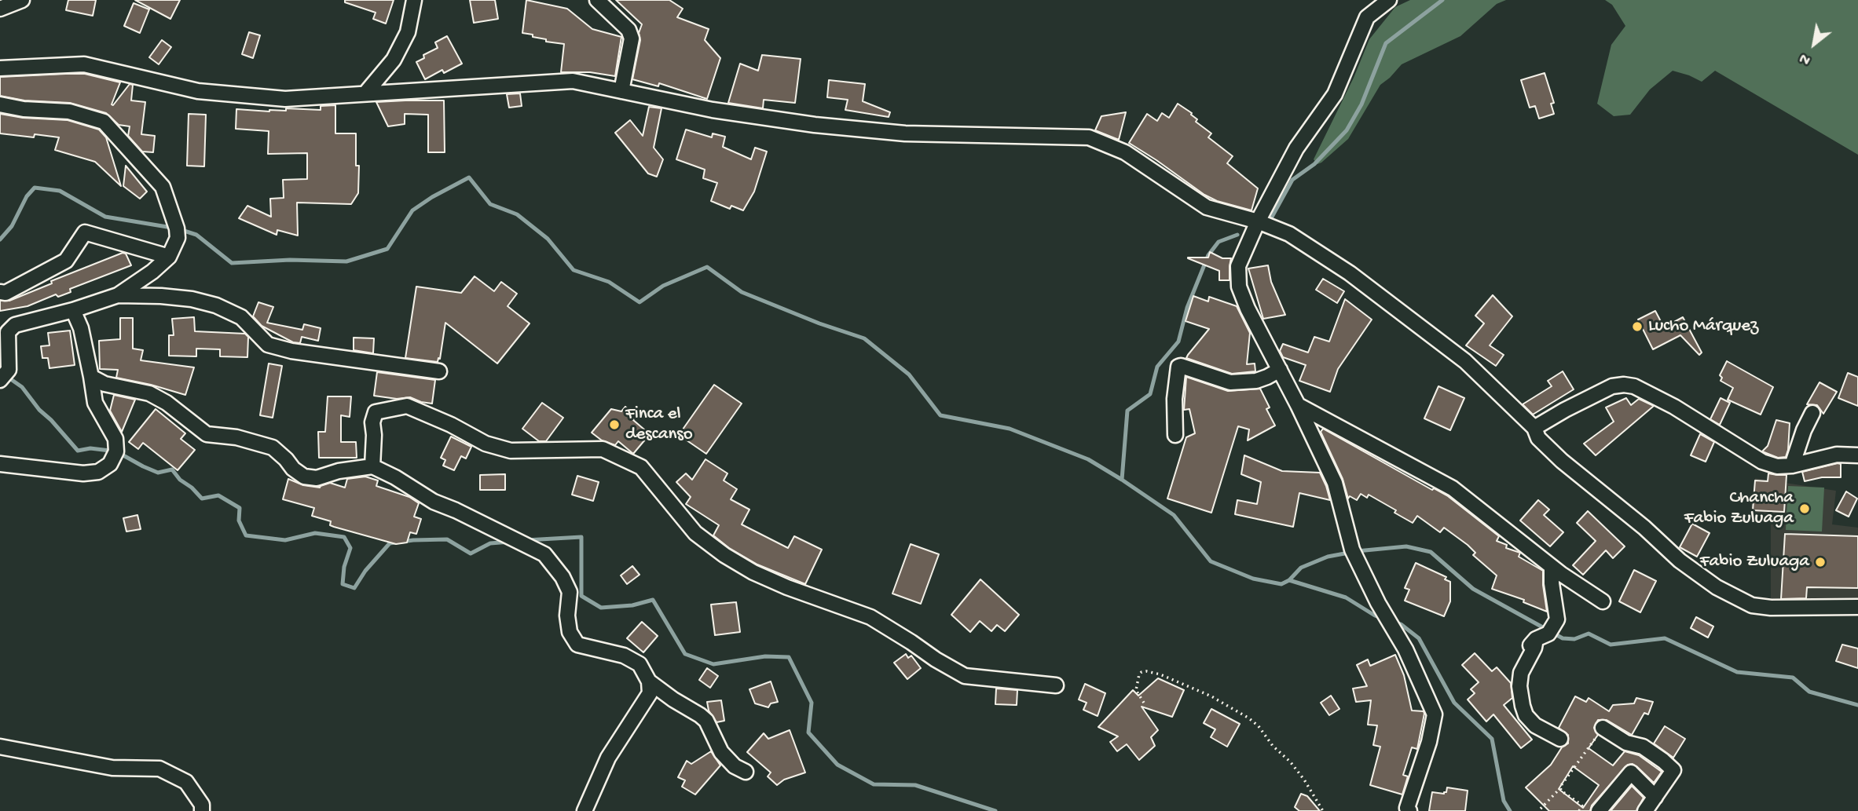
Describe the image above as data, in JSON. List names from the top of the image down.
{
  "places": [
    "Lucho Márquez",
    "Finca el descanso",
    "Chancha Fabio Zuluaga",
    "Fabio Zuluaga"
  ],
  "north": "bottom left"
}
